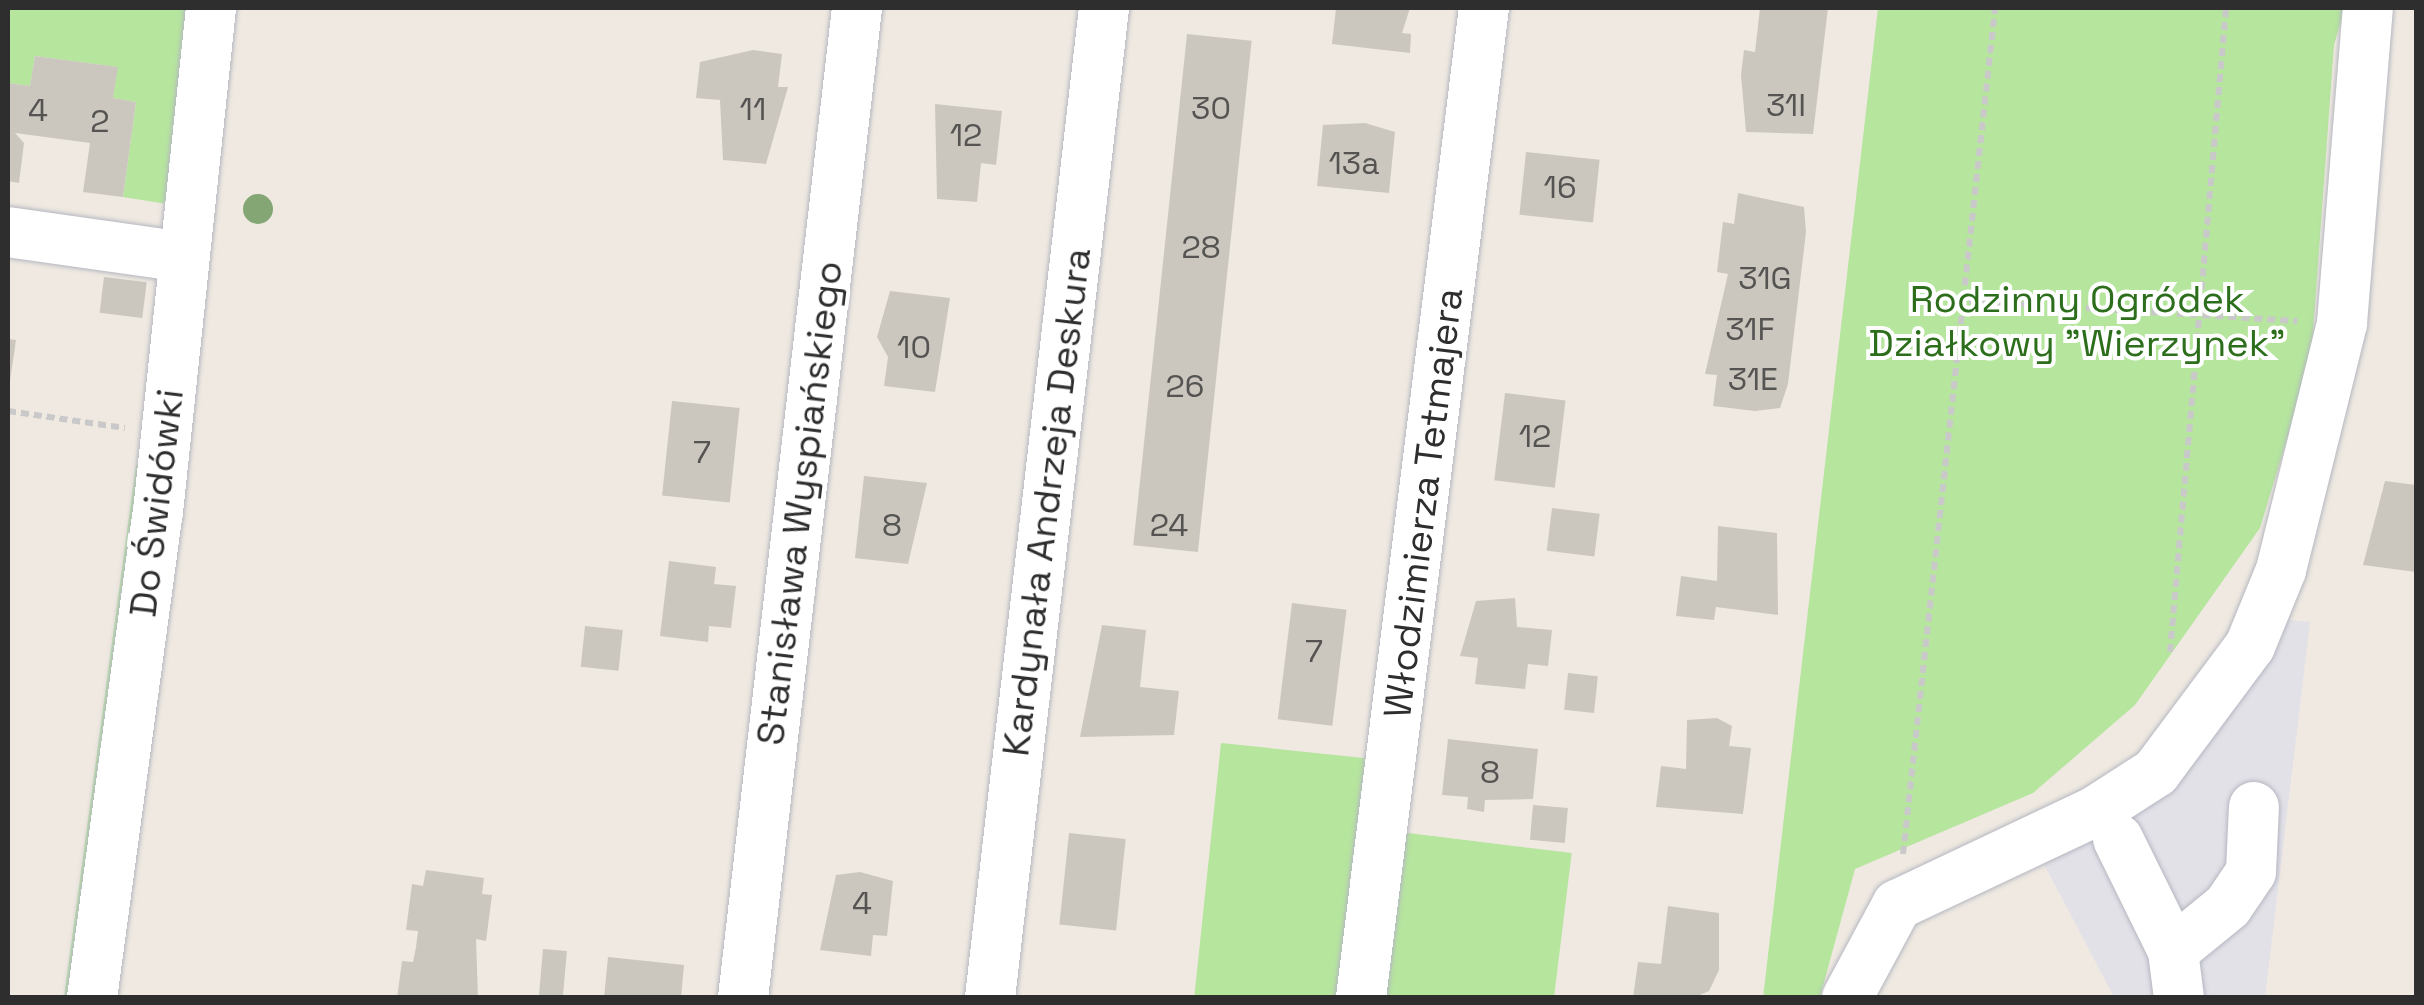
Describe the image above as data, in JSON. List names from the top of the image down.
{
  "streets": {
    "street": [
      "Kardynała Andrzeja Deskura",
      "Do Świdówki",
      "Stanisława Wyspiańskiego",
      "Włodzimierza Tetmajera"
    ]
  },
  "parks": ["Rodzinny Ogródek Działkowy \"Wierzynek\""],
  "house_numbers": [
    "31I",
    "30",
    "11",
    "4",
    "2",
    "12",
    "13a",
    "16",
    "28",
    "31G",
    "31F",
    "10",
    "31E",
    "26",
    "12",
    "7",
    "8",
    "24",
    "7",
    "8",
    "4"
  ]
}
